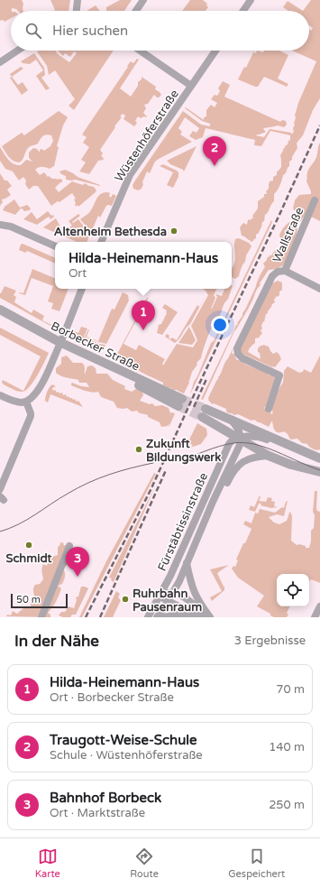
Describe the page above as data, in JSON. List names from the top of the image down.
{
  "streets": {
    "street": [
      "Wüstenhöferstraße",
      "Wallstraße",
      "Borbecker Straße",
      "Fürstäbtissinstraße"
    ]
  },
  "places": [
    "Altenheim Bethesda",
    "Zukunft Bildungswerk",
    "Schmidt",
    "Ruhrbahn Pausenraum"
  ],
  "scale_bar": "50 m",
  "page": {
    "search": "Hier suchen",
    "pins": ["2", "1", "3"],
    "popup": ["Hilda-Heinemann-Haus", "Ort"],
    "scale": "50 m",
    "heading": ["In der Nähe", "3 Ergebnisse"],
    "list": [
      {
        "mark": "1",
        "name": "Hilda-Heinemann-Haus",
        "note": "Ort · Borbecker Straße",
        "value": "70 m"
      },
      {
        "mark": "2",
        "name": "Traugott-Weise-Schule",
        "note": "Schule · Wüstenhöferstraße",
        "value": "140 m"
      },
      {
        "mark": "3",
        "name": "Bahnhof Borbeck",
        "note": "Ort · Marktstraße",
        "value": "250 m"
      }
    ],
    "nav": ["Karte", "Route", "Gespeichert"]
  }
}
